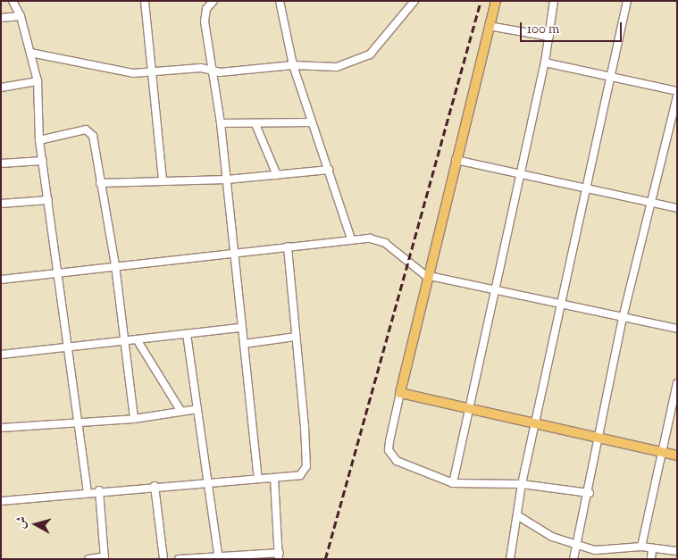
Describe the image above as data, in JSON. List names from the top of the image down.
{
  "scale_bar": "100 m",
  "north": "left"
}
